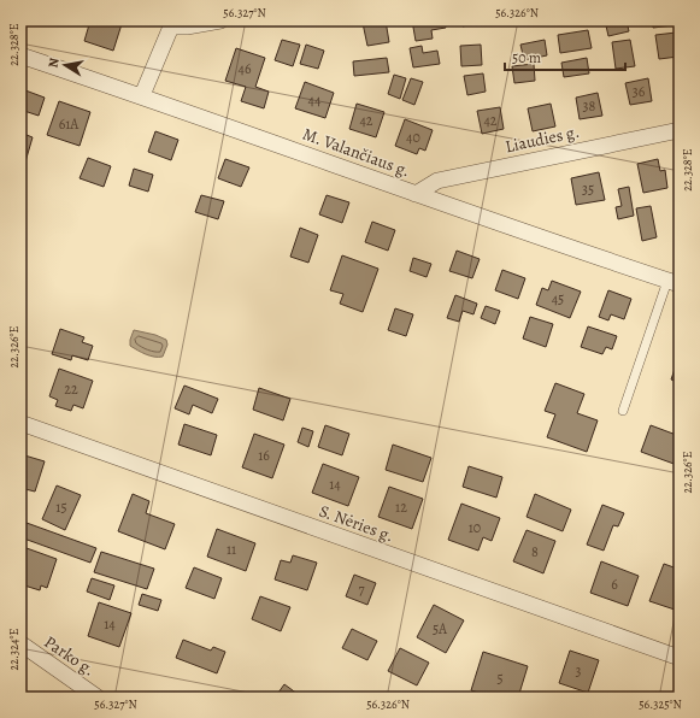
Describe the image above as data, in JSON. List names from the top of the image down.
{
  "streets": {
    "street": [
      "Liaudies g.",
      "M. Valančiaus g.",
      "S. Nėries g.",
      "Parko g."
    ]
  },
  "crossings": [
    ["Liaudies g.", "M. Valančiaus g."]
  ],
  "house_numbers": [
    "46",
    "36",
    "44",
    "38",
    "42",
    "42",
    "61A",
    "40",
    "35",
    "45",
    "22",
    "16",
    "14",
    "15",
    "12",
    "10",
    "11",
    "8",
    "6",
    "7",
    "14",
    "5A",
    "3",
    "5"
  ],
  "scale_bar": "50 m",
  "north": "left",
  "coordinates": [
    "56.327°N",
    "56.326°N",
    "22.328°E",
    "22.326°E",
    "22.324°E",
    "56.325°N"
  ]
}
